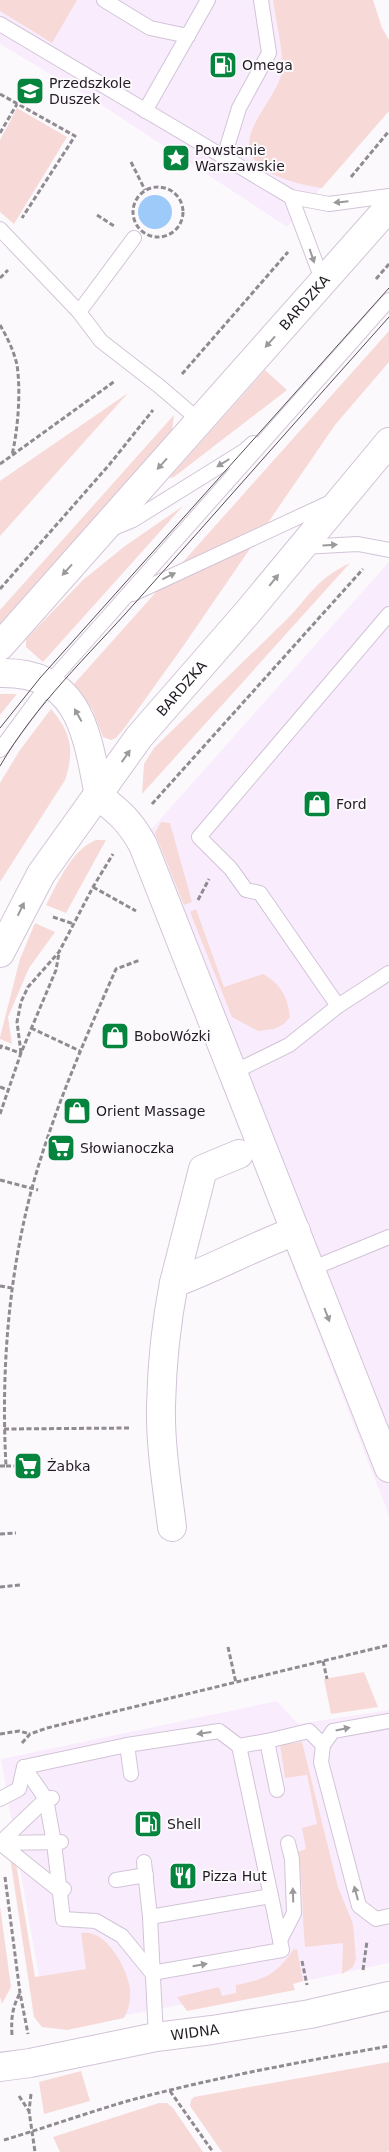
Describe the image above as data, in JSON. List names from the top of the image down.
{
  "streets": {
    "street": ["BARDZKA", "WIDNA"]
  },
  "places": {
    "fuel station": ["Omega", "Shell"],
    "school or university": ["Przedszkole Duszek"],
    "place": ["Powstanie Warszawskie"],
    "shop": ["Ford", "BoboWózki", "Orient Massage"],
    "supermarket": ["Słowianoczka", "Żabka"],
    "restaurant": ["Pizza Hut"]
  }
}
